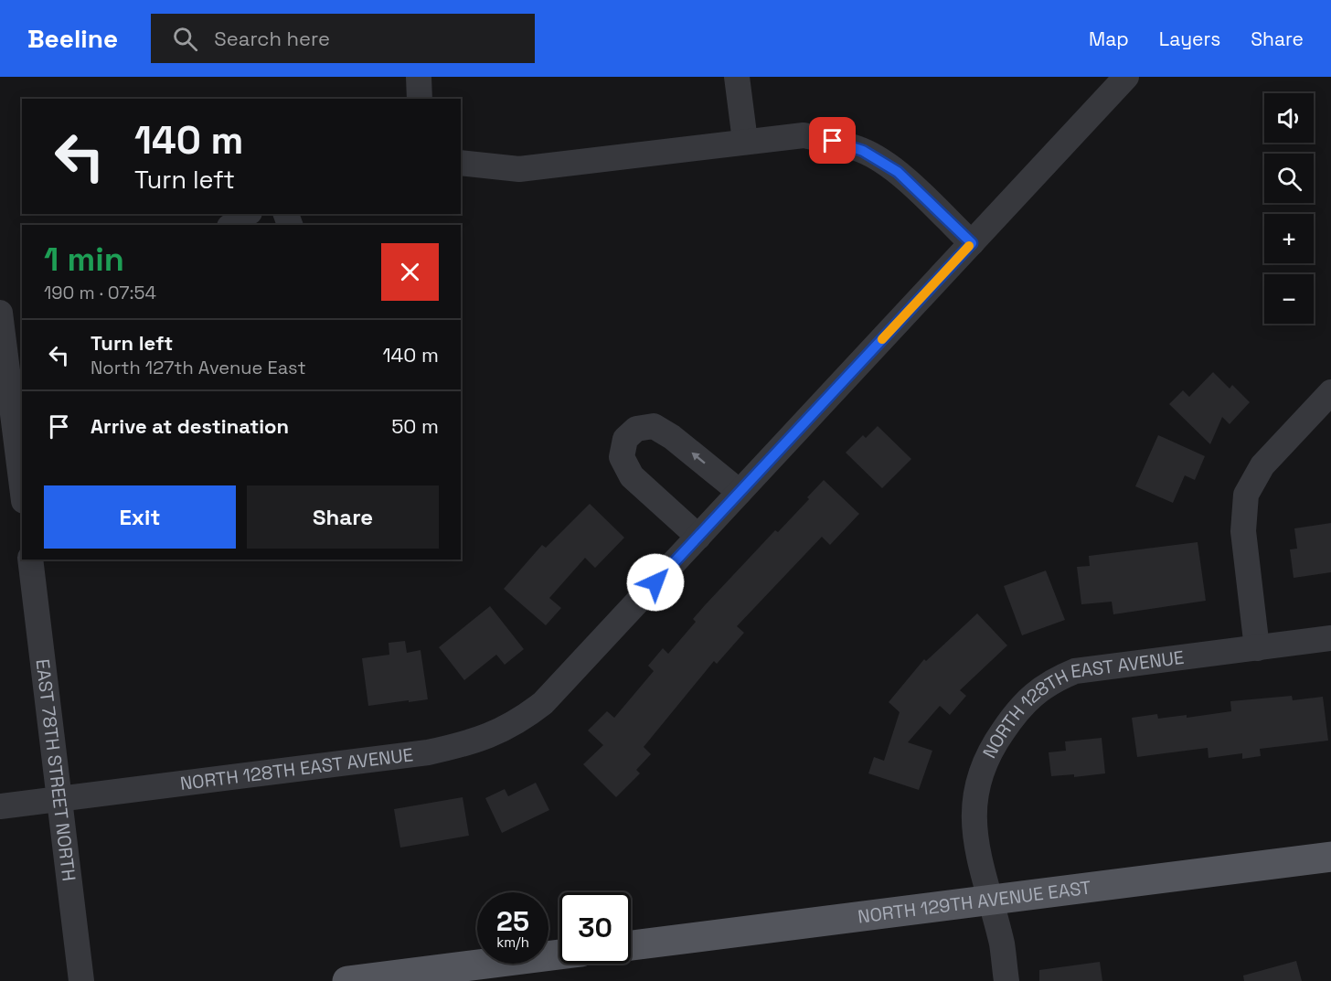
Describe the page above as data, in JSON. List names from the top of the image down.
{
  "streets": {
    "main road": ["NORTH 129TH AVENUE EAST"],
    "street": ["NORTH 128TH EAST AVENUE", "EAST 78TH STREET NORTH"]
  },
  "crossings": [
    ["NORTH 128TH EAST AVENUE", "EAST 78TH STREET NORTH"],
    ["NORTH 128TH EAST AVENUE", "NORTH 129TH AVENUE EAST"]
  ],
  "page": {
    "header": "Beeline",
    "search": "Search here",
    "nav": ["Map", "Layers", "Share"],
    "map_buttons": ["+", "−"],
    "turn": ["140 m", "Turn left"],
    "heading": ["1 min", "190 m · 07:54"],
    "list": [
      {
        "name": "Turn left",
        "note": "North 127th Avenue East",
        "value": "140 m"
      },
      {
        "name": "Arrive at destination",
        "value": "50 m"
      }
    ],
    "buttons": ["Exit", "Share"],
    "speed": "25 km/h",
    "limit": "30"
  }
}
